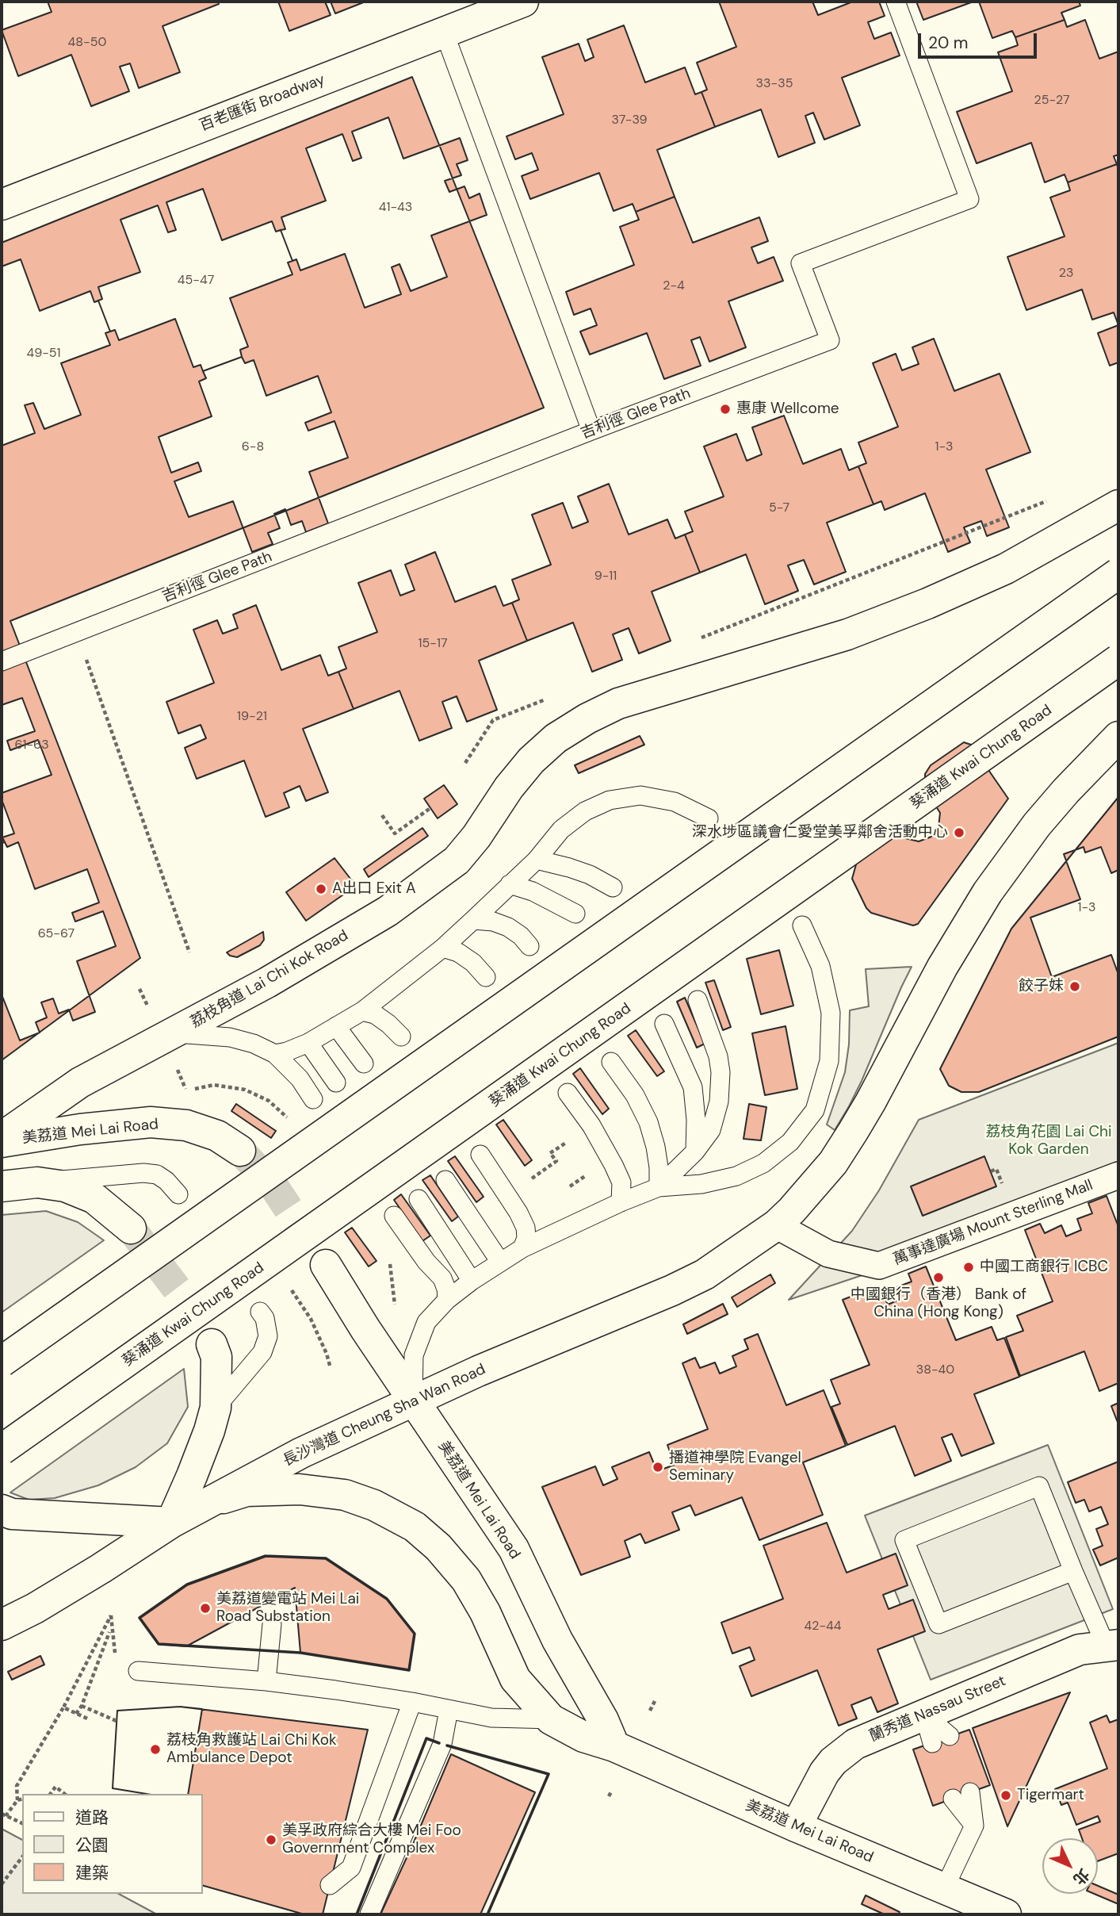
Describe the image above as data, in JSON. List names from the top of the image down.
{
  "streets": {
    "main road": [
      "百老匯街 Broadway",
      "葵涌道 Kwai Chung Road",
      "荔枝角道 Lai Chi Kok Road",
      "美荔道 Mei Lai Road",
      "長沙灣道 Cheung Sha Wan Road",
      "蘭秀道 Nassau Street"
    ],
    "street": ["萬事達廣場 Mount Sterling Mall"],
    "lane": ["吉利徑 Glee Path"]
  },
  "crossings": [
    ["美荔道 Mei Lai Road", "長沙灣道 Cheung Sha Wan Road"],
    ["美荔道 Mei Lai Road", "蘭秀道 Nassau Street"],
    ["萬事達廣場 Mount Sterling Mall", "長沙灣道 Cheung Sha Wan Road"]
  ],
  "parks": ["荔枝角花園 Lai Chi Kok Garden"],
  "places": [
    "惠康 Wellcome",
    "深水埗區議會仁愛堂美孚鄰舍活動中心",
    "A出口 Exit A",
    "餃子妹",
    "中國工商銀行 ICBC",
    "中國銀行（香港） Bank of China (Hong Kong)",
    "播道神學院 Evangel Seminary",
    "美荔道變電站 Mei Lai Road Substation",
    "荔枝角救護站 Lai Chi Kok Ambulance Depot",
    "Tigermart",
    "美孚政府綜合大樓 Mei Foo Government Complex"
  ],
  "house_numbers": [
    "48-50",
    "33-35",
    "25-27",
    "37-39",
    "41-43",
    "23",
    "45-47",
    "2-4",
    "49-51",
    "6-8",
    "1-3",
    "5-7",
    "9-11",
    "15-17",
    "19-21",
    "61-63",
    "1-3",
    "65-67",
    "38-40",
    "42-44"
  ],
  "legend": ["道路", "公園", "建築"],
  "scale_bar": "20 m",
  "north": "bottom right"
}
